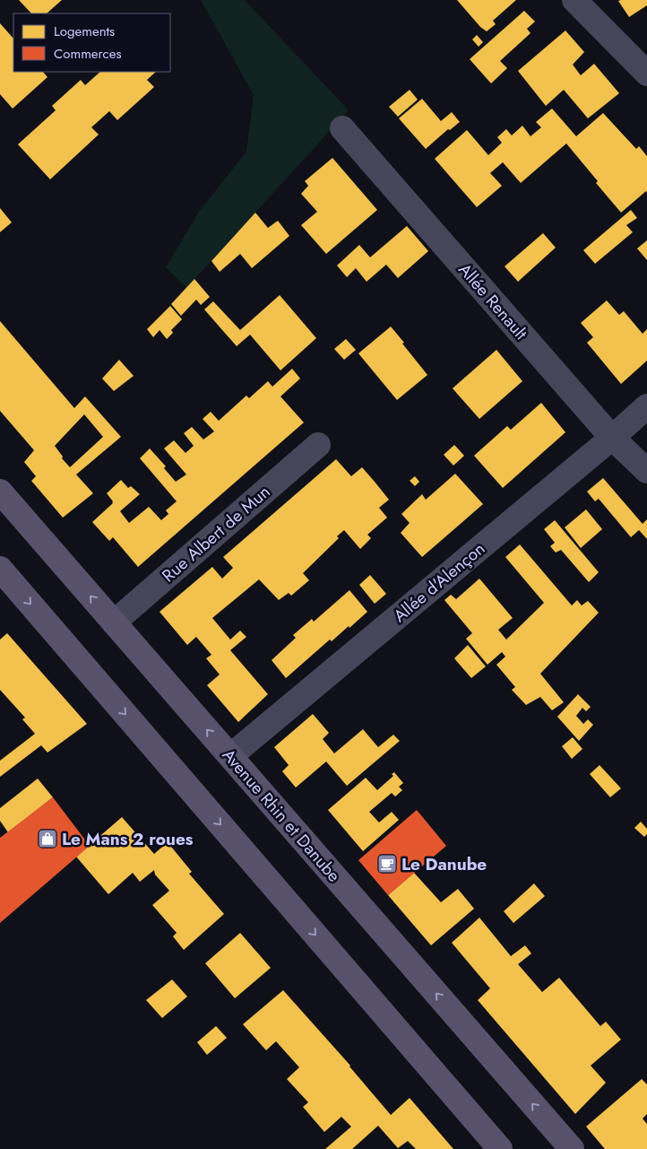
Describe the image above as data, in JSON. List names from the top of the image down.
{
  "streets": {
    "main road": ["Avenue Rhin et Danube"],
    "street": ["Allée Renault", "Rue Albert de Mun", "Allée d'Alençon"]
  },
  "crossings": [
    ["Allée Renault", "Allée d'Alençon"],
    ["Rue Albert de Mun", "Avenue Rhin et Danube"],
    ["Allée d'Alençon", "Avenue Rhin et Danube"]
  ],
  "places": {
    "shop": ["Le Mans 2 roues"],
    "cafe": ["Le Danube"]
  },
  "legend": ["Logements", "Commerces"]
}
